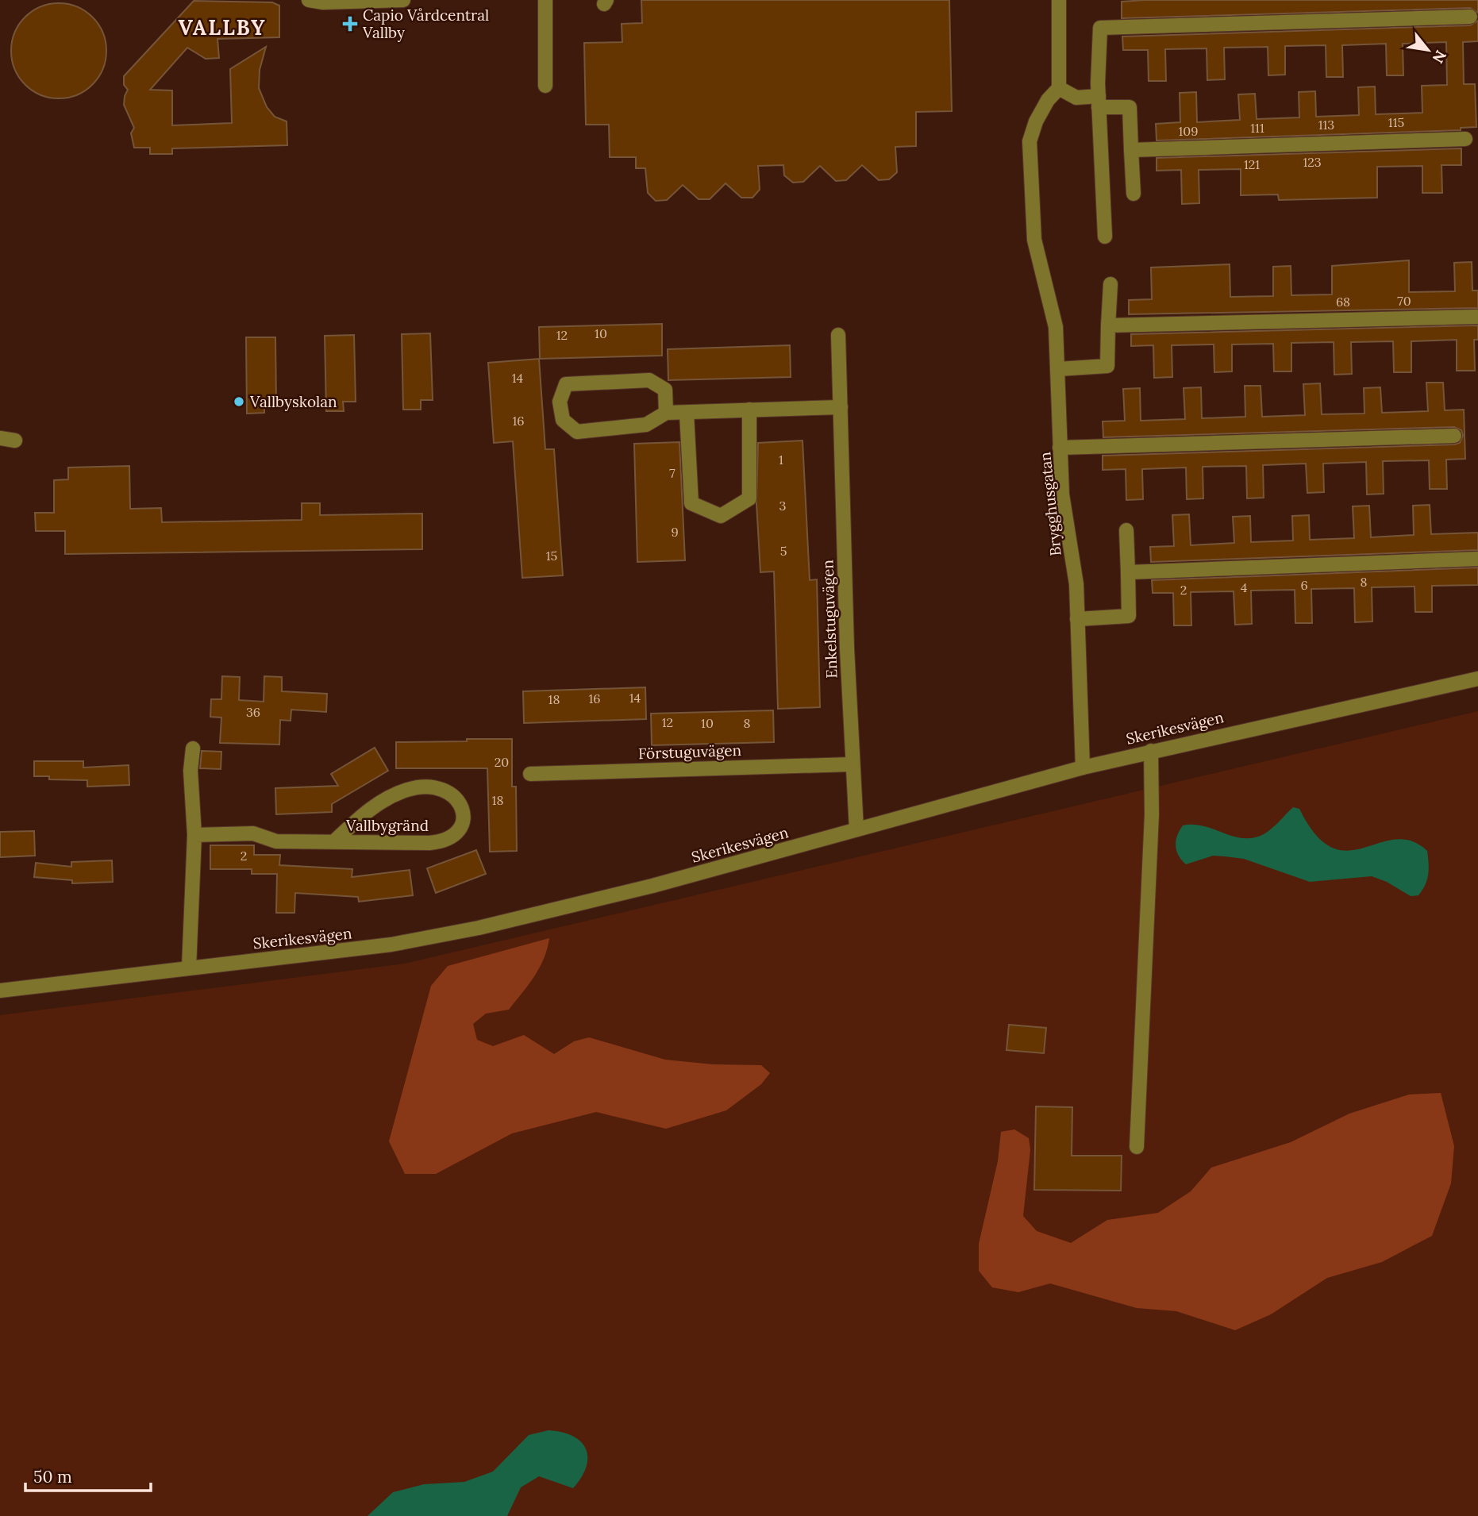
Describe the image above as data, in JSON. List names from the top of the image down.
{
  "streets": {
    "street": [
      "Brygghusgatan",
      "Enkelstuguvägen",
      "Skerikesvägen",
      "Förstuguvägen",
      "Vallbygränd"
    ]
  },
  "crossings": [
    ["Brygghusgatan", "Skerikesvägen"],
    ["Enkelstuguvägen", "Skerikesvägen"],
    ["Enkelstuguvägen", "Förstuguvägen"]
  ],
  "districts": ["VALLBY"],
  "places": {
    "health": ["Capio Vårdcentral Vallby"],
    "other": ["Vallbyskolan"]
  },
  "house_numbers": [
    "115",
    "113",
    "111",
    "109",
    "123",
    "121",
    "70",
    "68",
    "10",
    "12",
    "14",
    "16",
    "1",
    "7",
    "3",
    "9",
    "5",
    "15",
    "8",
    "6",
    "4",
    "2",
    "14",
    "16",
    "18",
    "36",
    "12",
    "10",
    "8",
    "20",
    "18",
    "2"
  ],
  "scale_bar": "50 m",
  "north": "bottom right"
}
